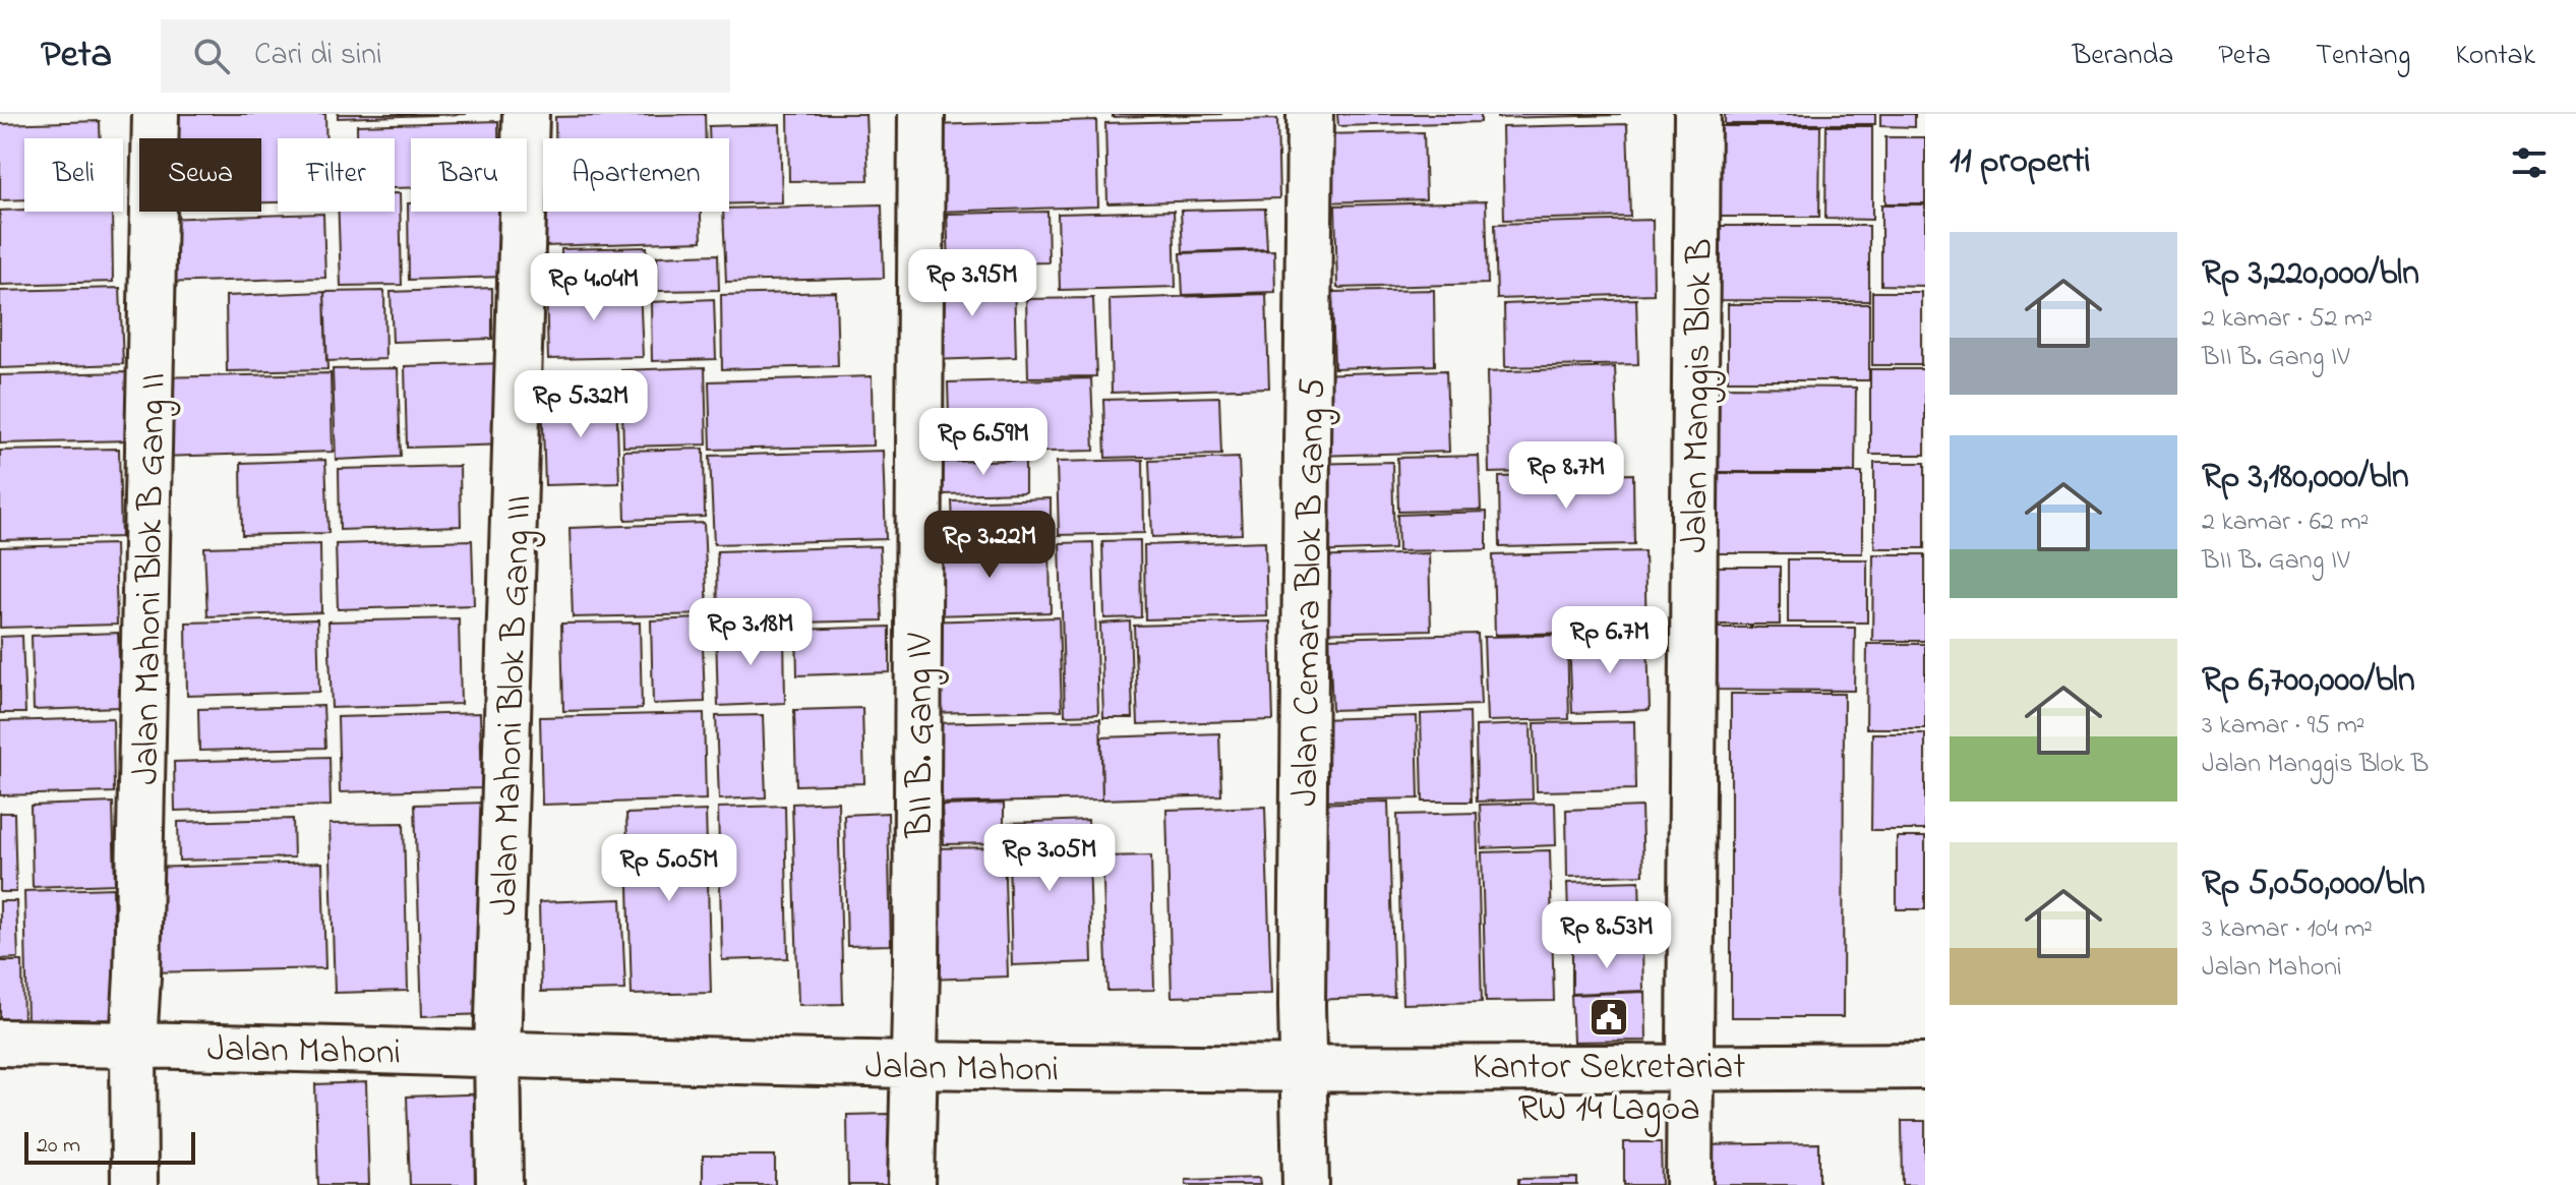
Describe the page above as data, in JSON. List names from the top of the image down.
{
  "streets": {
    "street": [
      "Jalan Manggis Blok B",
      "Jalan Mahoni Blok B Gang II",
      "Jalan Cemara Blok B Gang 5",
      "Jalan Mahoni Blok B Gang III",
      "BII B. Gang IV",
      "Jalan Mahoni"
    ]
  },
  "crossings": [
    ["Jalan Manggis Blok B", "Jalan Mahoni"],
    ["Jalan Mahoni Blok B Gang II", "Jalan Mahoni"],
    ["Jalan Cemara Blok B Gang 5", "Jalan Mahoni"],
    ["Jalan Mahoni Blok B Gang III", "Jalan Mahoni"],
    ["BII B. Gang IV", "Jalan Mahoni"]
  ],
  "places": {
    "public building": ["Kantor Sekretariat RW 14 Lagoa"]
  },
  "scale_bar": "20 m",
  "page": {
    "header": "Peta",
    "search": "Cari di sini",
    "nav": [
      "Beranda",
      "Peta",
      "Tentang",
      "Kontak"
    ],
    "heading": "11 properti",
    "chip": [
      "Beli",
      "Sewa",
      "Filter",
      "Baru",
      "Apartemen"
    ],
    "list": [
      {
        "name": "Rp 3,220,000/bln",
        "note": "2 kamar · 52 m² · BII B. Gang IV"
      },
      {
        "name": "Rp 3,180,000/bln",
        "note": "2 kamar · 62 m² · BII B. Gang IV"
      },
      {
        "name": "Rp 6,700,000/bln",
        "note": "3 kamar · 95 m² · Jalan Manggis Blok B"
      },
      {
        "name": "Rp 5,050,000/bln",
        "note": "3 kamar · 104 m² · Jalan Mahoni"
      }
    ],
    "price": [
      "Rp 3.95M",
      "Rp 4.04M",
      "Rp 5.32M",
      "Rp 6.59M",
      "Rp 8.7M",
      "Rp 3.22M",
      "Rp 3.18M",
      "Rp 6.7M",
      "Rp 3.05M",
      "Rp 5.05M",
      "Rp 8.53M"
    ],
    "scale": "20 m"
  }
}
